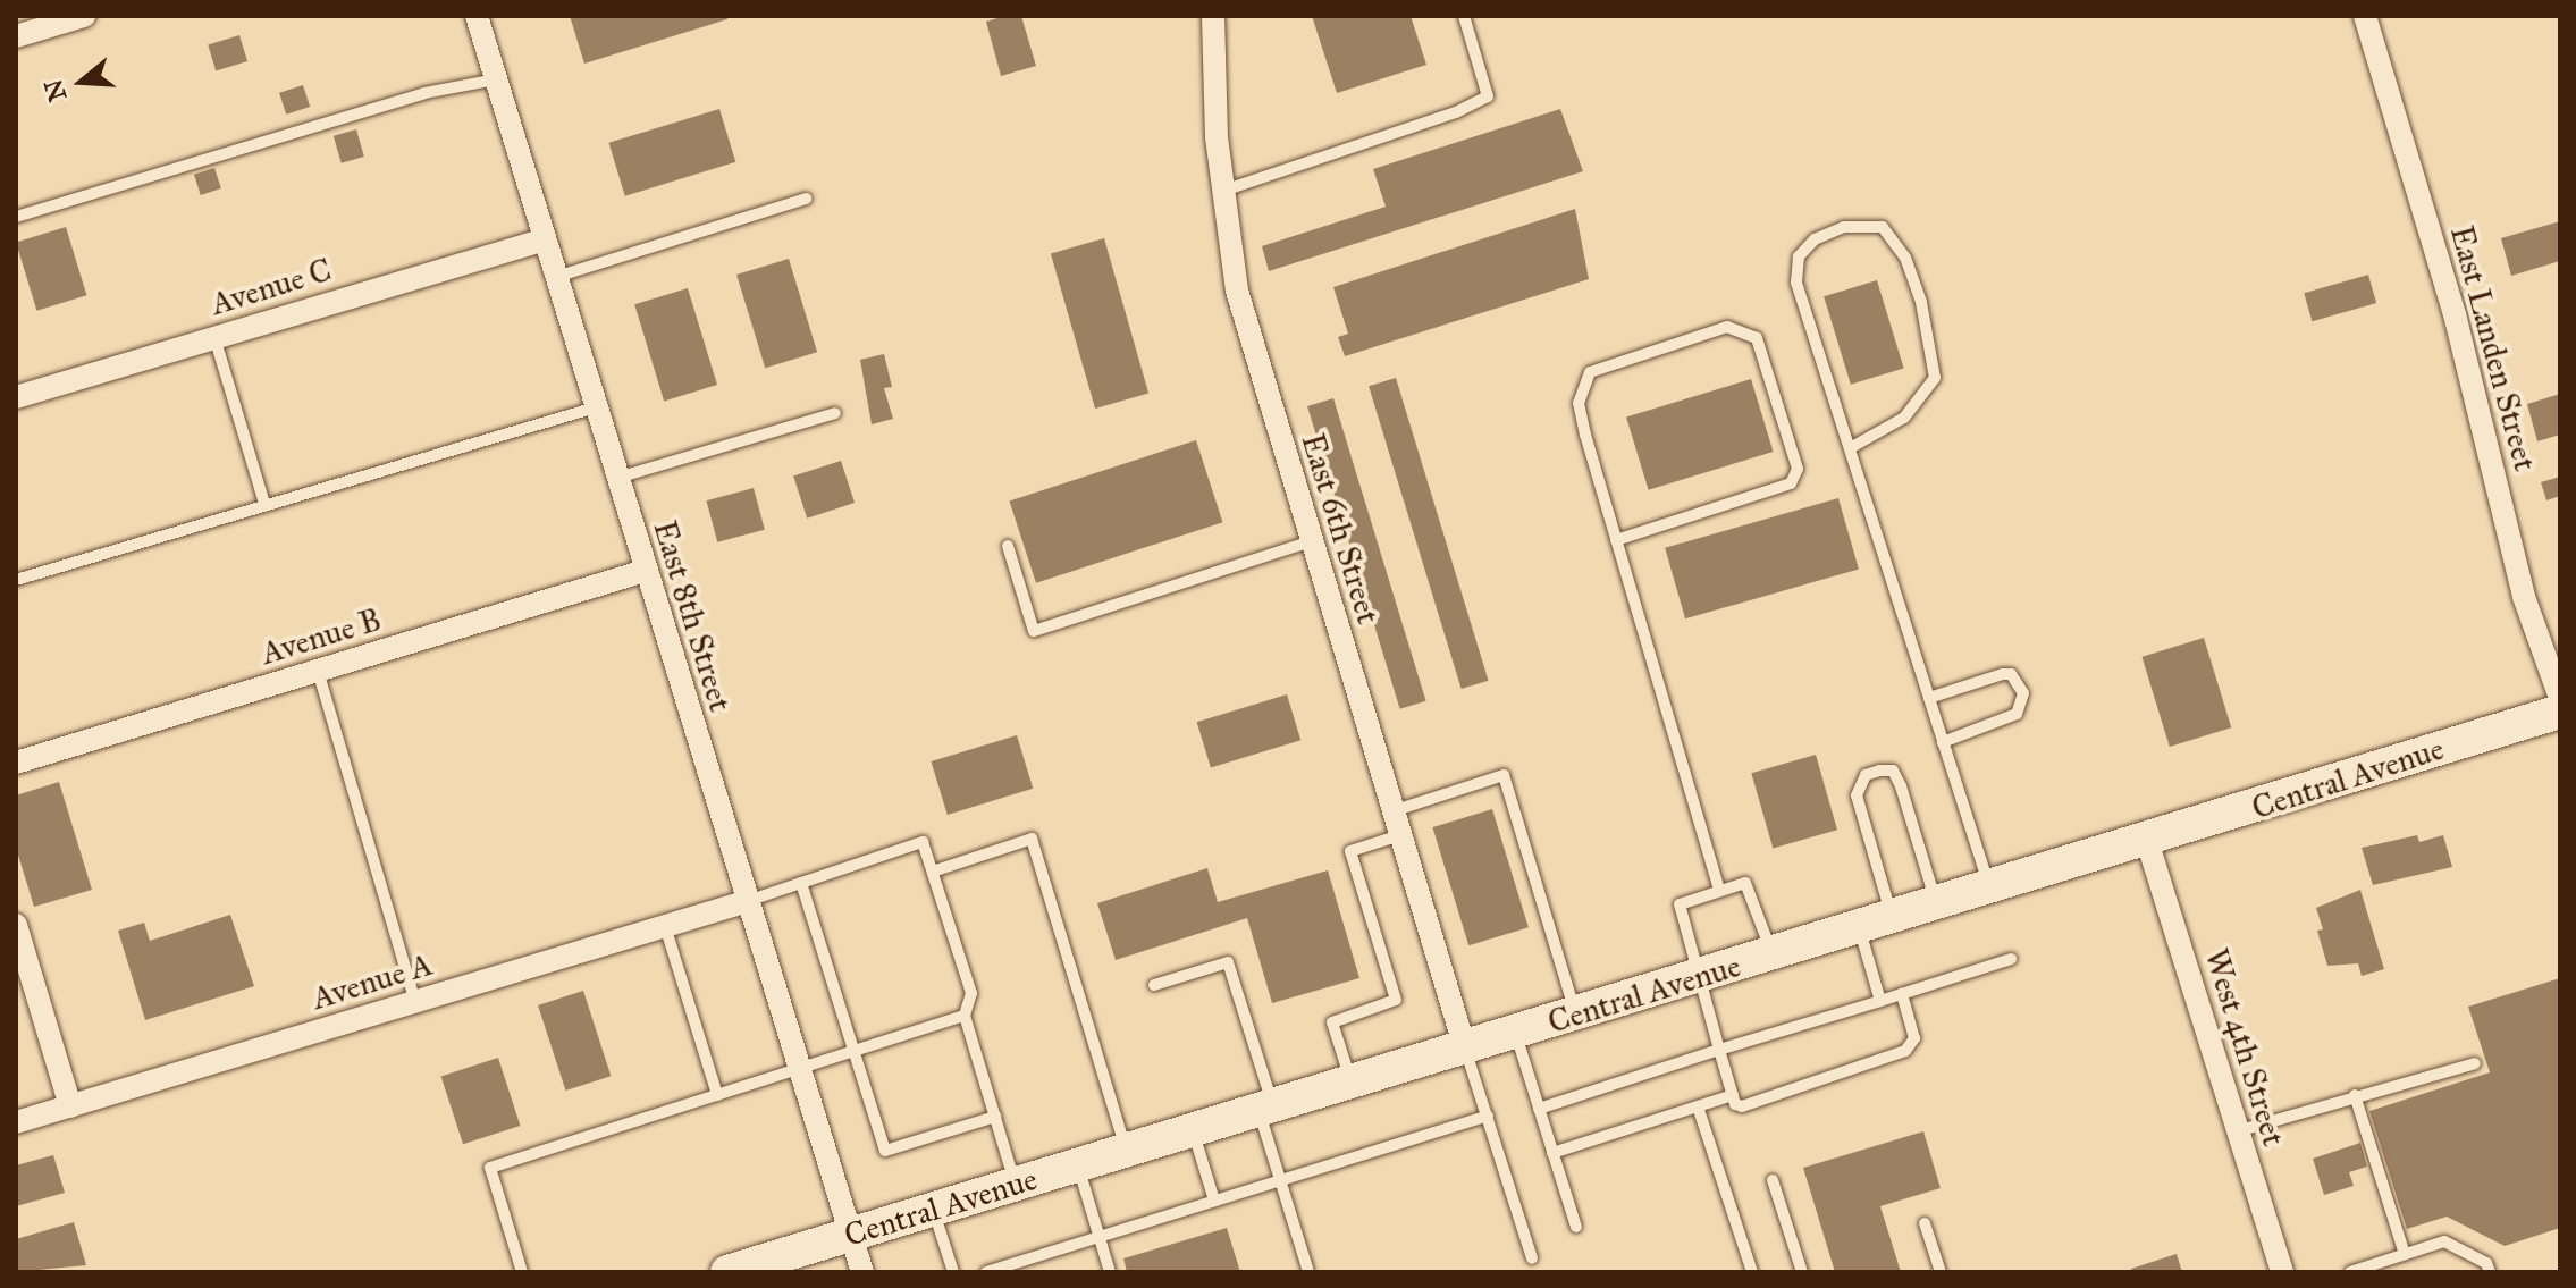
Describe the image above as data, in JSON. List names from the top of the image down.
{
  "streets": {
    "street": [
      "Avenue C",
      "East Landen Street",
      "East 6th Street",
      "East 8th Street",
      "Avenue B",
      "Central Avenue",
      "Avenue A",
      "West 4th Street"
    ]
  },
  "crossings": [
    ["Avenue C", "East 8th Street"],
    ["East 6th Street", "Central Avenue"],
    ["East 8th Street", "Avenue B"],
    ["East 8th Street", "Central Avenue"],
    ["East 8th Street", "Avenue A"],
    ["Central Avenue", "West 4th Street"]
  ],
  "north": "left"
}
